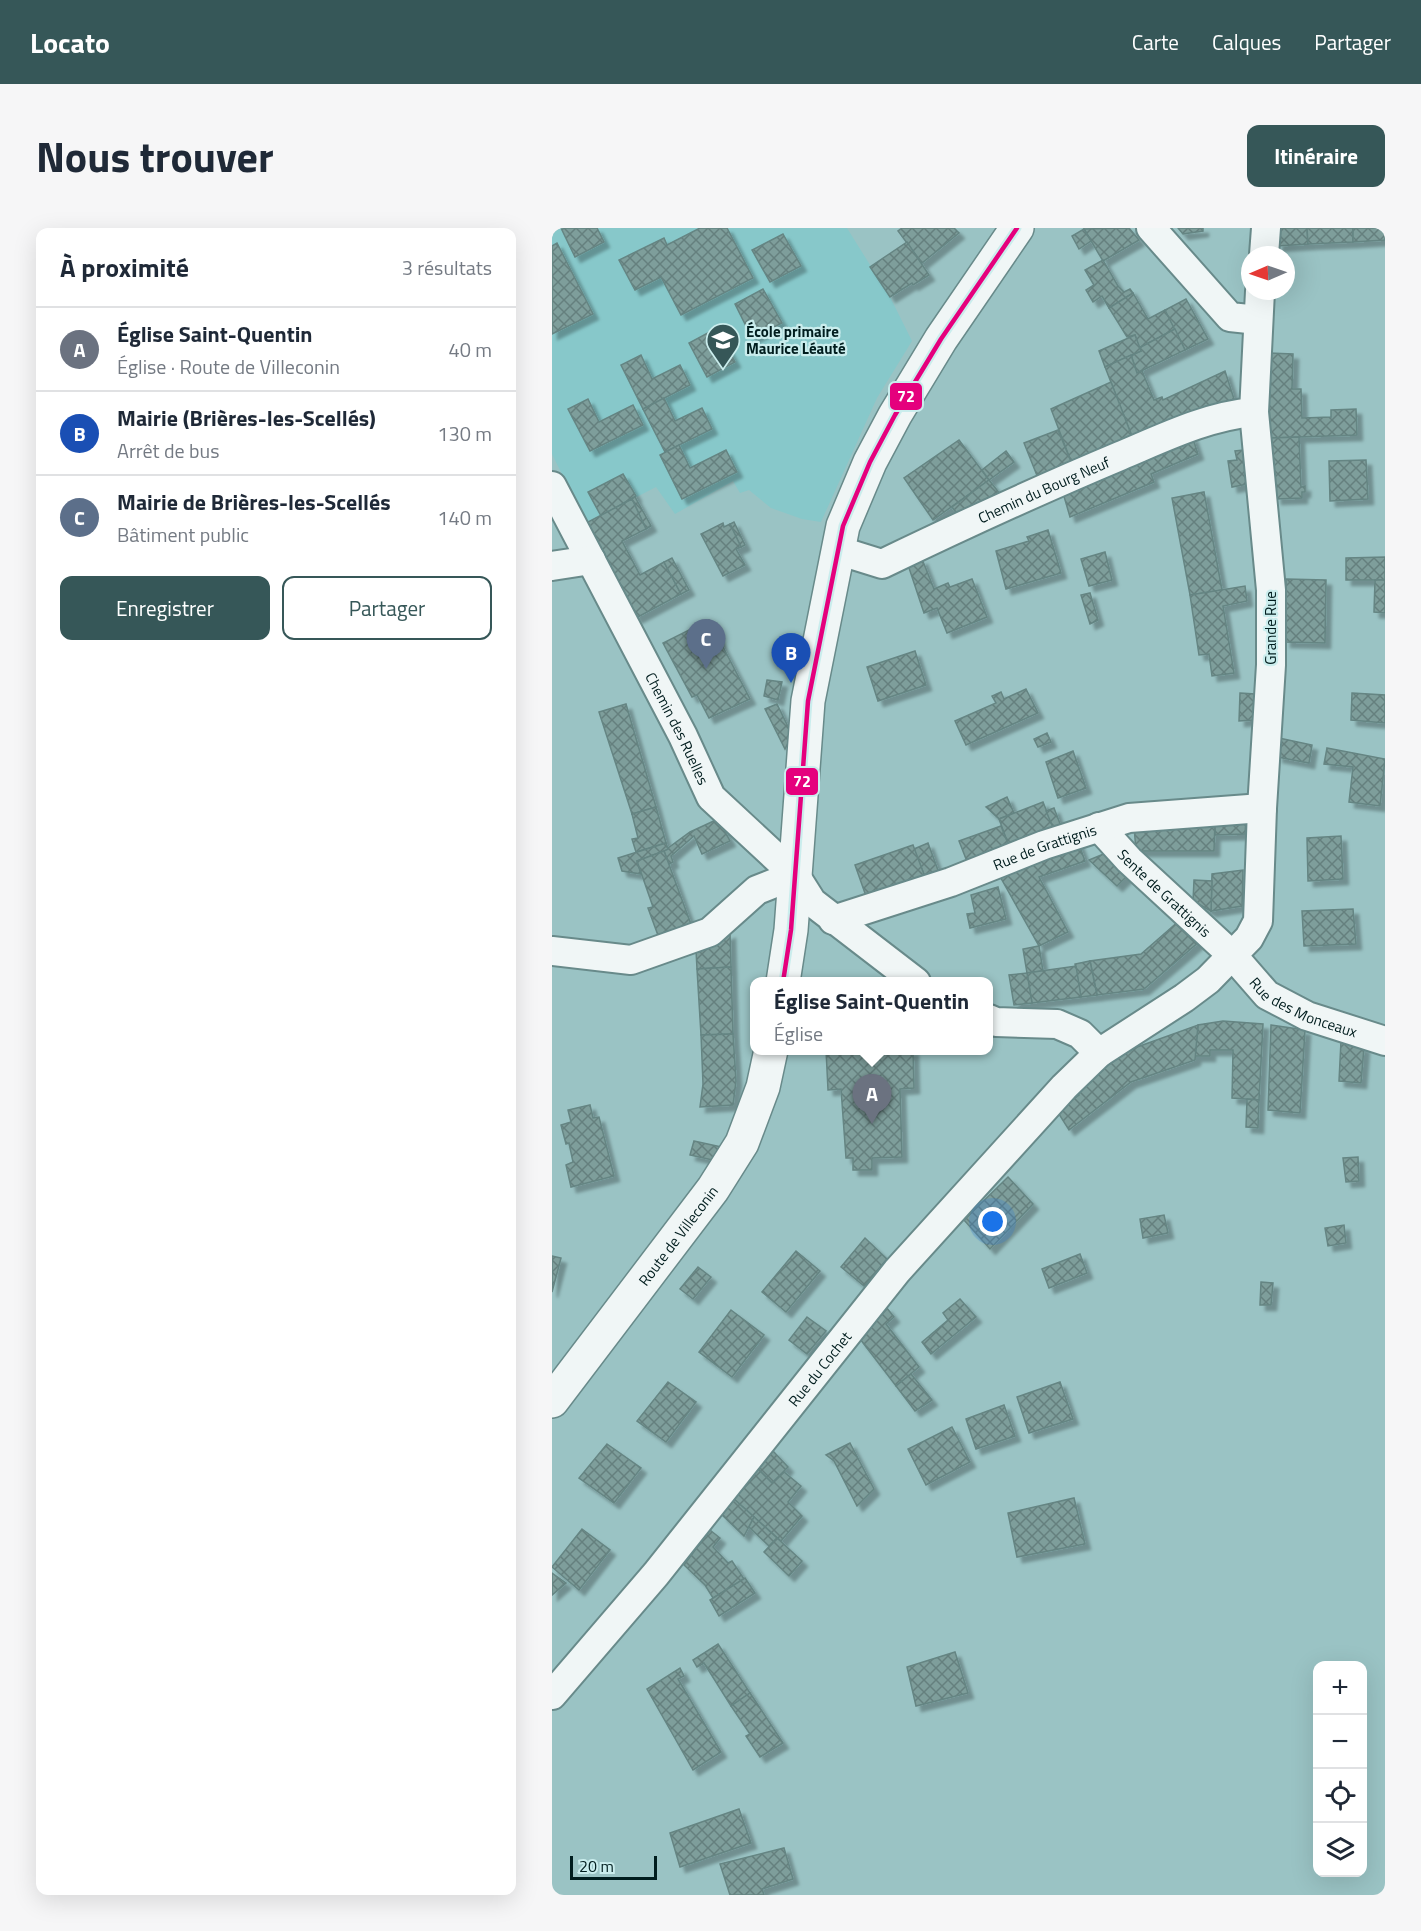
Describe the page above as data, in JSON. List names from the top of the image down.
{
  "streets": {
    "main road": ["Route de Villeconin"],
    "street": [
      "Chemin du Bourg Neuf",
      "Grande Rue",
      "Chemin des Ruelles",
      "Rue de Grattignis",
      "Sente de Grattignis",
      "Rue des Monceaux",
      "Rue du Cochet"
    ]
  },
  "crossings": [
    ["Chemin du Bourg Neuf", "Grande Rue"],
    ["Grande Rue", "Rue de Grattignis"],
    ["Grande Rue", "Sente de Grattignis"],
    ["Grande Rue", "Rue des Monceaux"],
    ["Grande Rue", "Rue du Cochet"],
    ["Chemin des Ruelles", "Rue de Grattignis"],
    ["Rue de Grattignis", "Sente de Grattignis"],
    ["Sente de Grattignis", "Rue des Monceaux"],
    ["Sente de Grattignis", "Rue du Cochet"],
    ["Rue des Monceaux", "Rue du Cochet"]
  ],
  "places": {
    "school or university": ["École primaire Maurice Léauté"]
  },
  "lines": ["transit line 72"],
  "scale_bar": "20 m",
  "north": "left",
  "page": {
    "header": "Locato",
    "nav": ["Carte", "Calques", "Partager"],
    "title": "Nous trouver",
    "buttons": [
      "Itinéraire",
      ["Enregistrer", "Partager"]
    ],
    "heading": ["À proximité", "3 résultats"],
    "list": [
      {
        "mark": "A",
        "name": "Église Saint-Quentin",
        "note": "Église · Route de Villeconin",
        "value": "40 m"
      },
      {
        "mark": "B",
        "name": "Mairie (Brières-les-Scellés)",
        "note": "Arrêt de bus",
        "value": "130 m"
      },
      {
        "mark": "C",
        "name": "Mairie de Brières-les-Scellés",
        "note": "Bâtiment public",
        "value": "140 m"
      }
    ],
    "pins": ["C", "B", "A"],
    "popup": ["Église Saint-Quentin", "Église"],
    "map_buttons": ["+", "−"],
    "scale": "20 m"
  }
}
